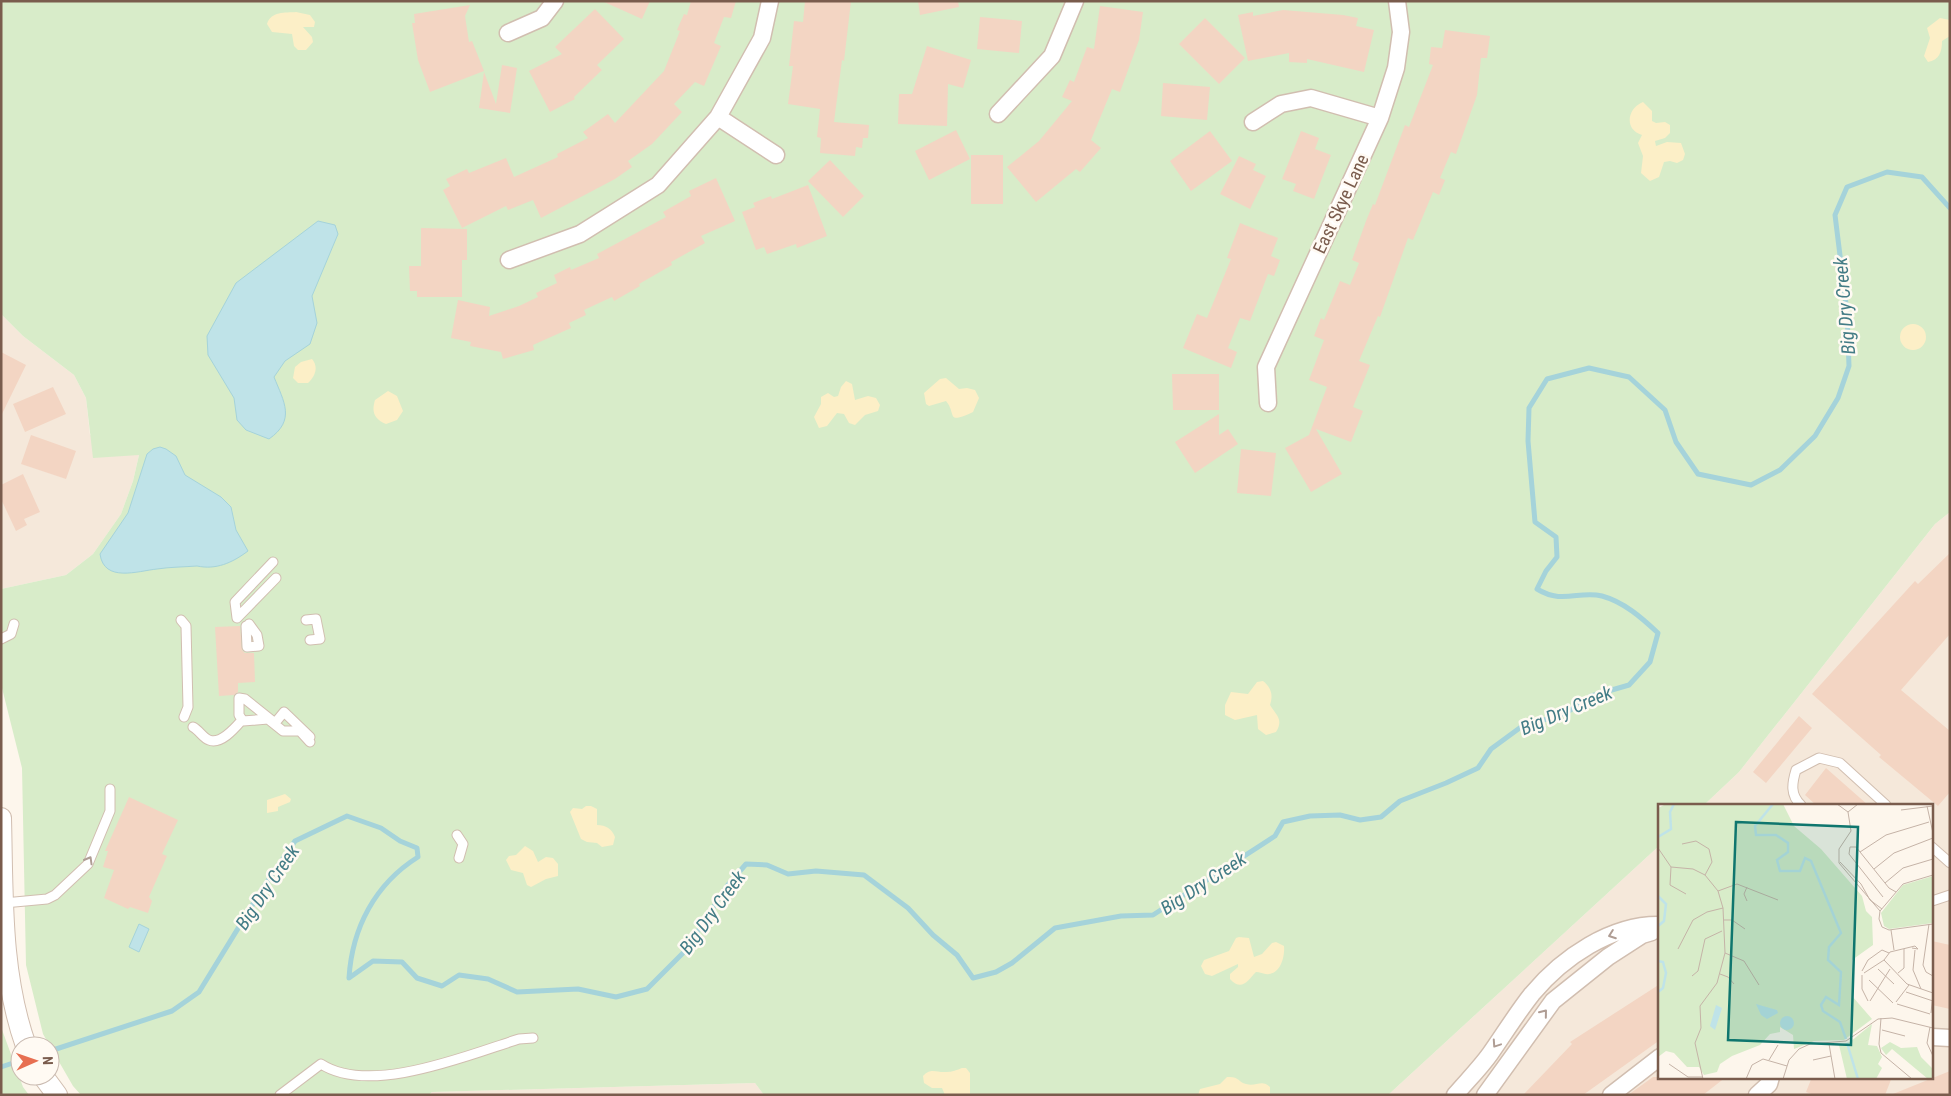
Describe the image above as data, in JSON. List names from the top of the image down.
{
  "streets": {
    "street": ["East Skye Lane"]
  },
  "water": ["Big Dry Creek"],
  "north": "right"
}
